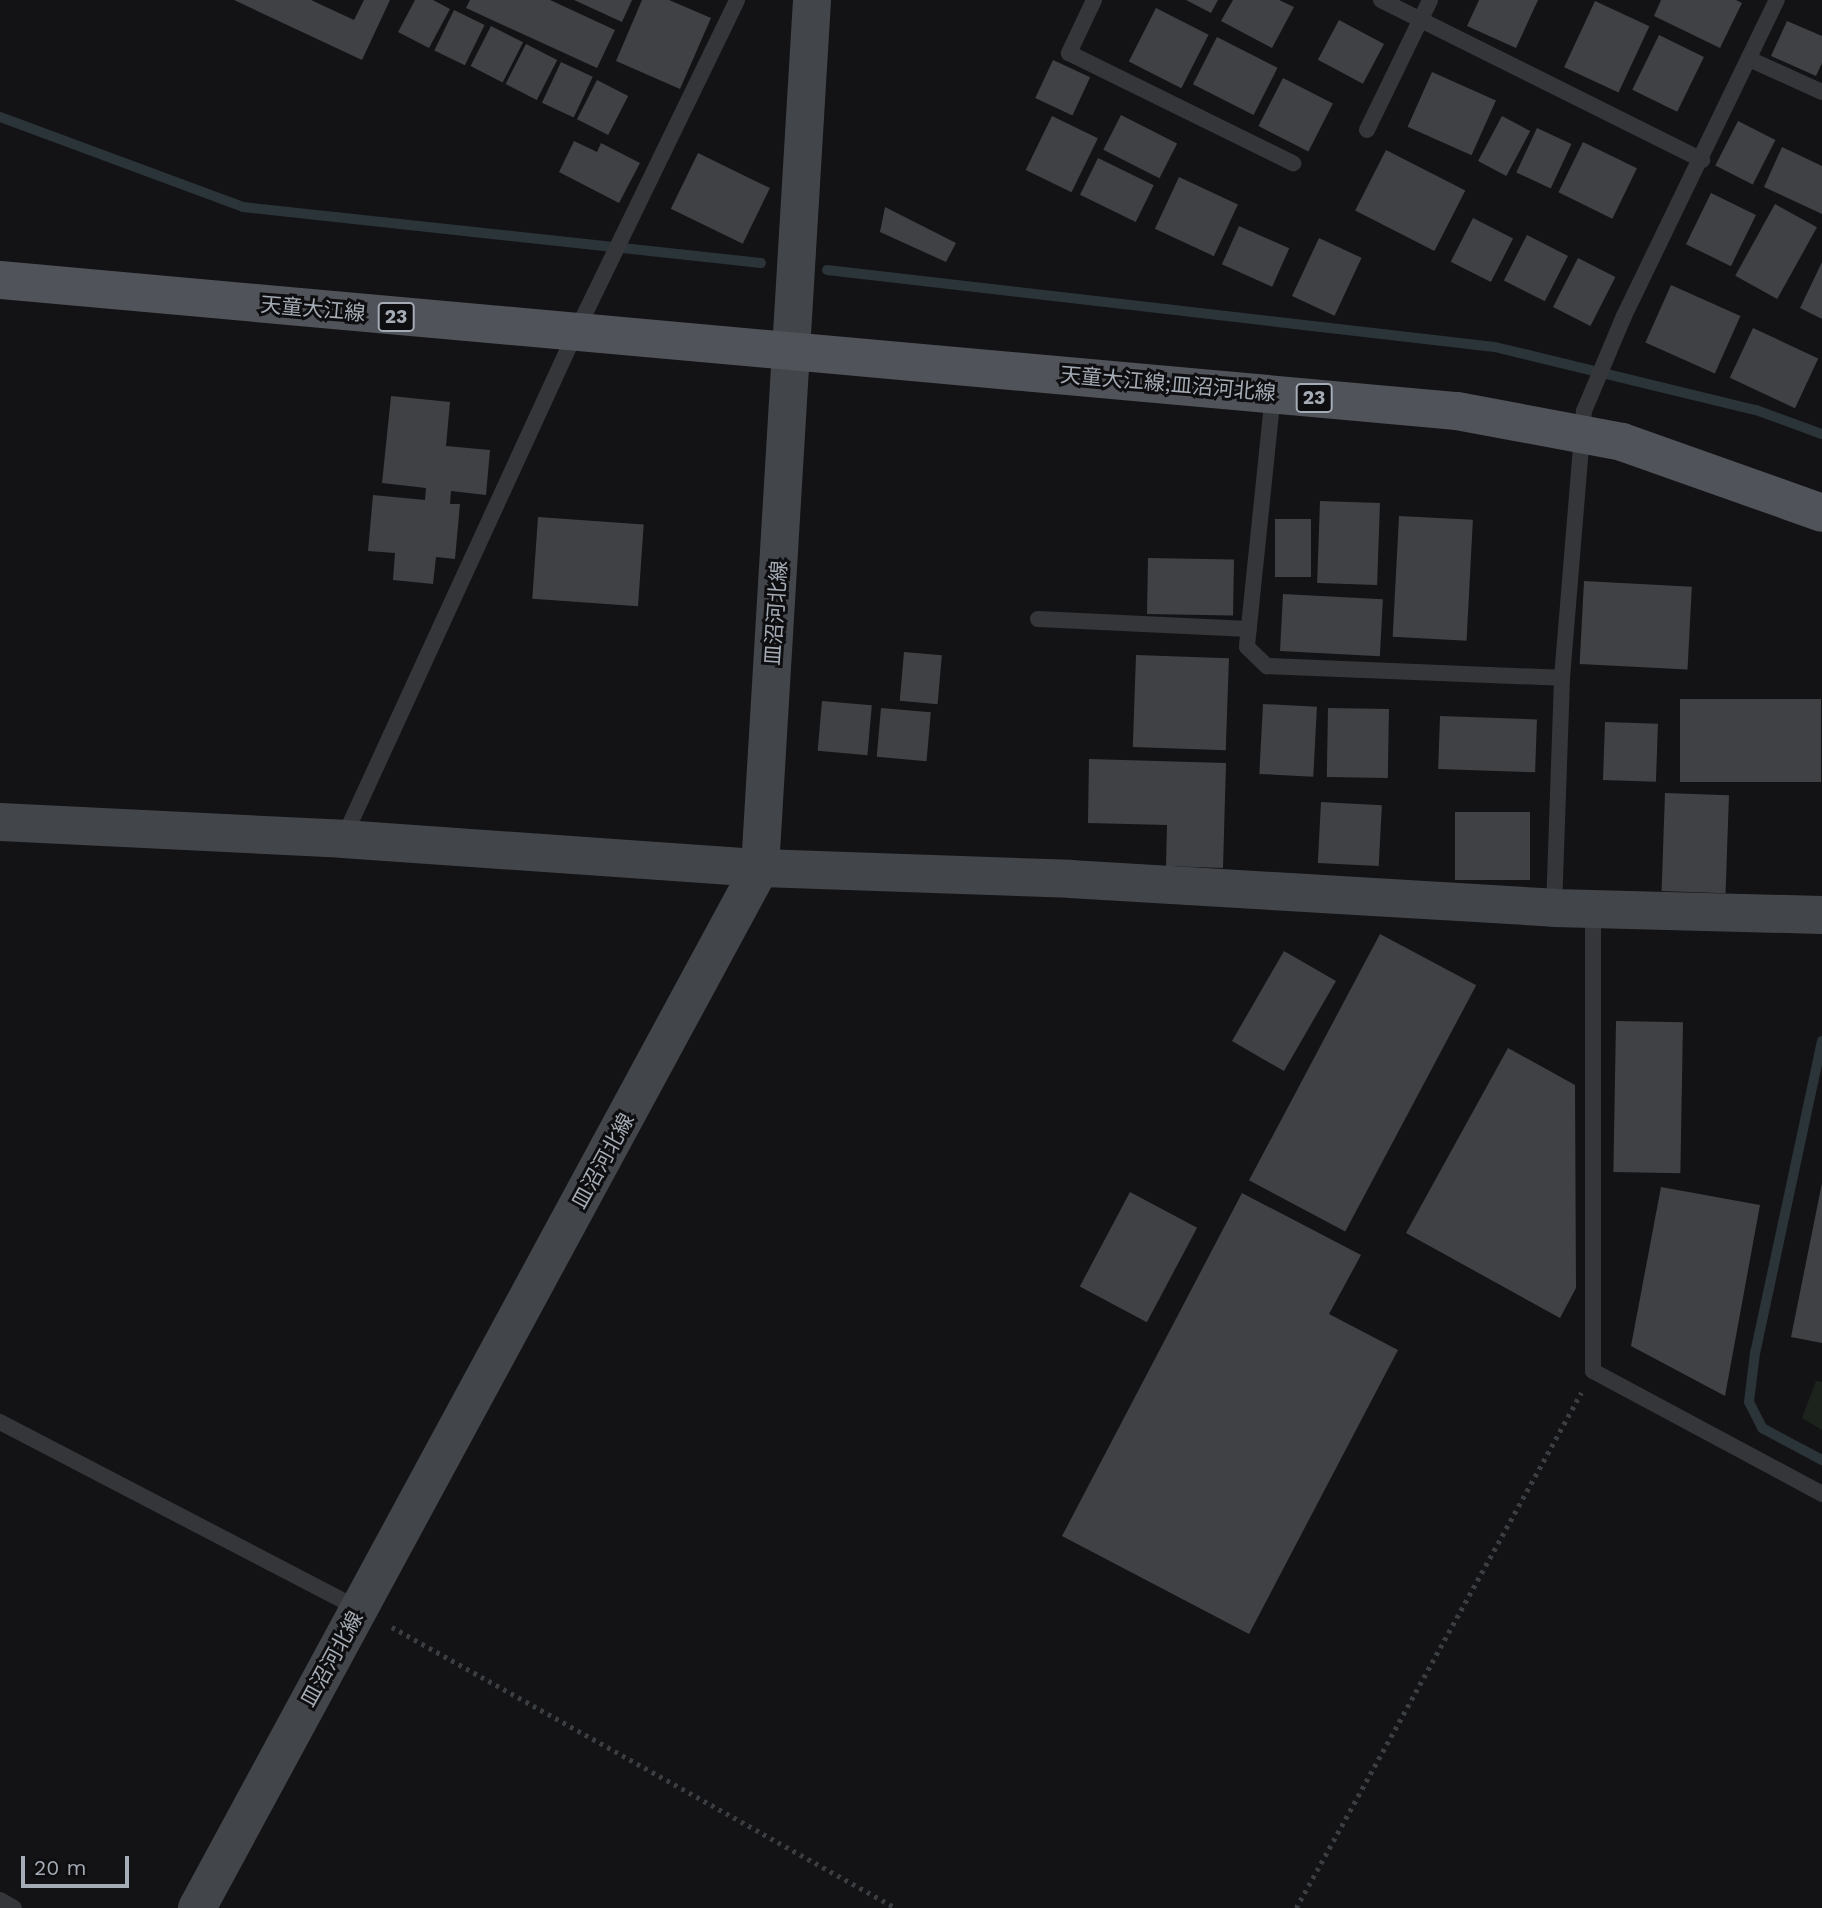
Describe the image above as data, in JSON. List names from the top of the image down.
{
  "streets": {
    "main road": ["天童大江線", "23", "天童大江線;皿沼河北線"],
    "street": ["皿沼河北線"]
  },
  "crossings": [
    ["天童大江線", "天童大江線;皿沼河北線"],
    ["天童大江線", "皿沼河北線"],
    ["天童大江線;皿沼河北線", "皿沼河北線"]
  ],
  "scale_bar": "20 m"
}
